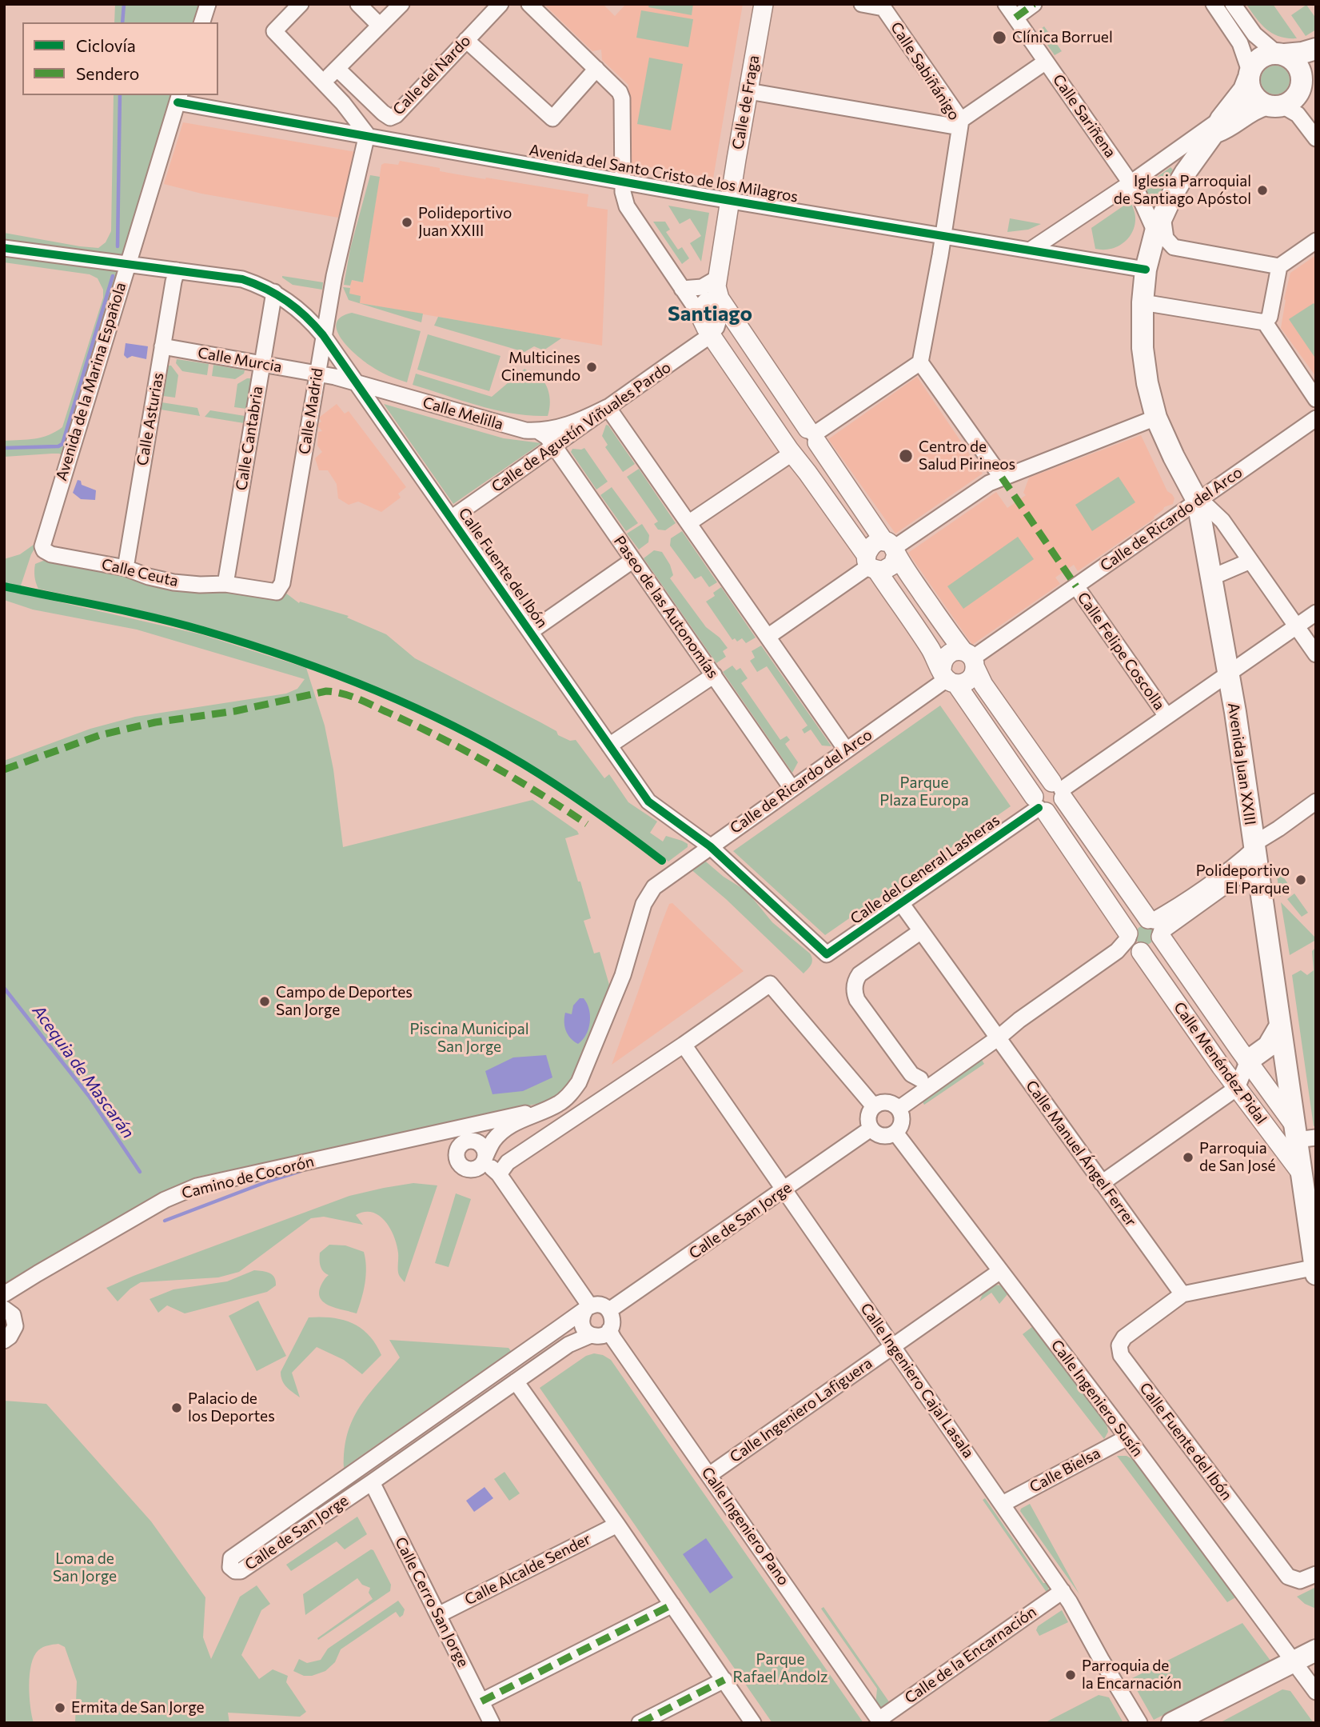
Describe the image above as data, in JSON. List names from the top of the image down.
{
  "streets": {
    "highway": ["Avenida Juan XXIII"],
    "main road": ["Calle de Fraga", "Calle Menéndez Pidal"],
    "street": [
      "Calle Sabiñánigo",
      "Calle del Nardo",
      "Calle Sariñena",
      "Avenida del Santo Cristo de los Milagros",
      "Calle Murcia",
      "Avenida de la Marina Española",
      "Calle Madrid",
      "Calle Melilla",
      "Calle Asturias",
      "Calle de Agustín Viñuales Pardo",
      "Calle Cantabria",
      "Calle de Ricardo del Arco",
      "Calle Fuente del Ibón",
      "Calle Ceuta",
      "Paseo de las Autonomías",
      "Calle Felipe Coscolla",
      "Calle del General Lasheras",
      "Calle Manuel Ángel Ferrer",
      "Camino de Cocorón",
      "Calle de San Jorge",
      "Calle Ingeniero Cajal Lasala",
      "Calle Ingeniero Susín",
      "Calle Ingeniero Lafiguera",
      "Calle Bielsa",
      "Calle Ingeniero Pano",
      "Calle Alcalde Sender",
      "Calle Cerro San Jorge",
      "Calle de la Encarnación"
    ]
  },
  "crossings": [
    ["Calle Sabiñánigo", "Avenida del Santo Cristo de los Milagros"],
    ["Calle de Fraga", "Avenida del Santo Cristo de los Milagros"],
    ["Calle de Fraga", "Calle Menéndez Pidal"],
    ["Calle Sariñena", "Avenida Juan XXIII"],
    ["Avenida del Santo Cristo de los Milagros", "Avenida de la Marina Española"],
    ["Avenida del Santo Cristo de los Milagros", "Calle Madrid"],
    ["Avenida del Santo Cristo de los Milagros", "Avenida Juan XXIII"],
    ["Avenida del Santo Cristo de los Milagros", "Calle Menéndez Pidal"],
    ["Calle Murcia", "Calle Madrid"],
    ["Calle Murcia", "Calle Melilla"],
    ["Calle Murcia", "Calle Asturias"],
    ["Calle Murcia", "Calle Cantabria"],
    ["Avenida de la Marina Española", "Calle Fuente del Ibón"],
    ["Avenida de la Marina Española", "Calle Ceuta"],
    ["Calle Madrid", "Calle Melilla"],
    ["Calle Madrid", "Calle Fuente del Ibón"],
    ["Calle Madrid", "Calle Ceuta"],
    ["Calle Melilla", "Calle de Agustín Viñuales Pardo"],
    ["Calle Melilla", "Calle Fuente del Ibón"],
    ["Calle Melilla", "Paseo de las Autonomías"],
    ["Calle Asturias", "Calle Fuente del Ibón"],
    ["Calle Asturias", "Calle Ceuta"],
    ["Calle de Agustín Viñuales Pardo", "Calle Fuente del Ibón"],
    ["Calle de Agustín Viñuales Pardo", "Paseo de las Autonomías"],
    ["Calle de Agustín Viñuales Pardo", "Calle Menéndez Pidal"],
    ["Calle Cantabria", "Calle Fuente del Ibón"],
    ["Calle Cantabria", "Calle Ceuta"],
    ["Calle de Ricardo del Arco", "Calle Fuente del Ibón"],
    ["Calle de Ricardo del Arco", "Paseo de las Autonomías"],
    ["Calle de Ricardo del Arco", "Calle Felipe Coscolla"],
    ["Calle de Ricardo del Arco", "Avenida Juan XXIII"],
    ["Calle de Ricardo del Arco", "Calle Menéndez Pidal"],
    ["Calle de Ricardo del Arco", "Camino de Cocorón"],
    ["Calle Fuente del Ibón", "Calle del General Lasheras"],
    ["Calle Fuente del Ibón", "Calle Manuel Ángel Ferrer"],
    ["Avenida Juan XXIII", "Calle Menéndez Pidal"],
    ["Calle del General Lasheras", "Calle Menéndez Pidal"],
    ["Calle del General Lasheras", "Calle Manuel Ángel Ferrer"],
    ["Calle de San Jorge", "Calle Ingeniero Cajal Lasala"],
    ["Calle de San Jorge", "Calle Ingeniero Susín"],
    ["Calle de San Jorge", "Calle Ingeniero Pano"],
    ["Calle de San Jorge", "Calle Cerro San Jorge"],
    ["Calle Ingeniero Cajal Lasala", "Calle Ingeniero Lafiguera"],
    ["Calle Ingeniero Cajal Lasala", "Calle Bielsa"],
    ["Calle Ingeniero Cajal Lasala", "Calle de la Encarnación"],
    ["Calle Ingeniero Susín", "Calle Ingeniero Lafiguera"],
    ["Calle Ingeniero Susín", "Calle Bielsa"],
    ["Calle Ingeniero Lafiguera", "Calle Ingeniero Pano"],
    ["Calle Ingeniero Pano", "Calle de la Encarnación"],
    ["Calle Alcalde Sender", "Calle Cerro San Jorge"]
  ],
  "districts": ["Santiago"],
  "water": ["Acequia de Mascarán"],
  "parks": [
    "Parque Plaza Europa",
    "Piscina Municipal San Jorge",
    "Loma de San Jorge",
    "Parque Rafael Andolz"
  ],
  "places": [
    "Clínica Borruel",
    "Iglesia Parroquial de Santiago Apóstol",
    "Polideportivo Juan XXIII",
    "Multicines Cinemundo",
    "Centro de Salud Pirineos",
    "Polideportivo El Parque",
    "Campo de Deportes San Jorge",
    "Parroquia de San José",
    "Palacio de los Deportes",
    "Parroquia de la Encarnación",
    "Ermita de San Jorge"
  ],
  "legend": ["Ciclovía", "Sendero"]
}
